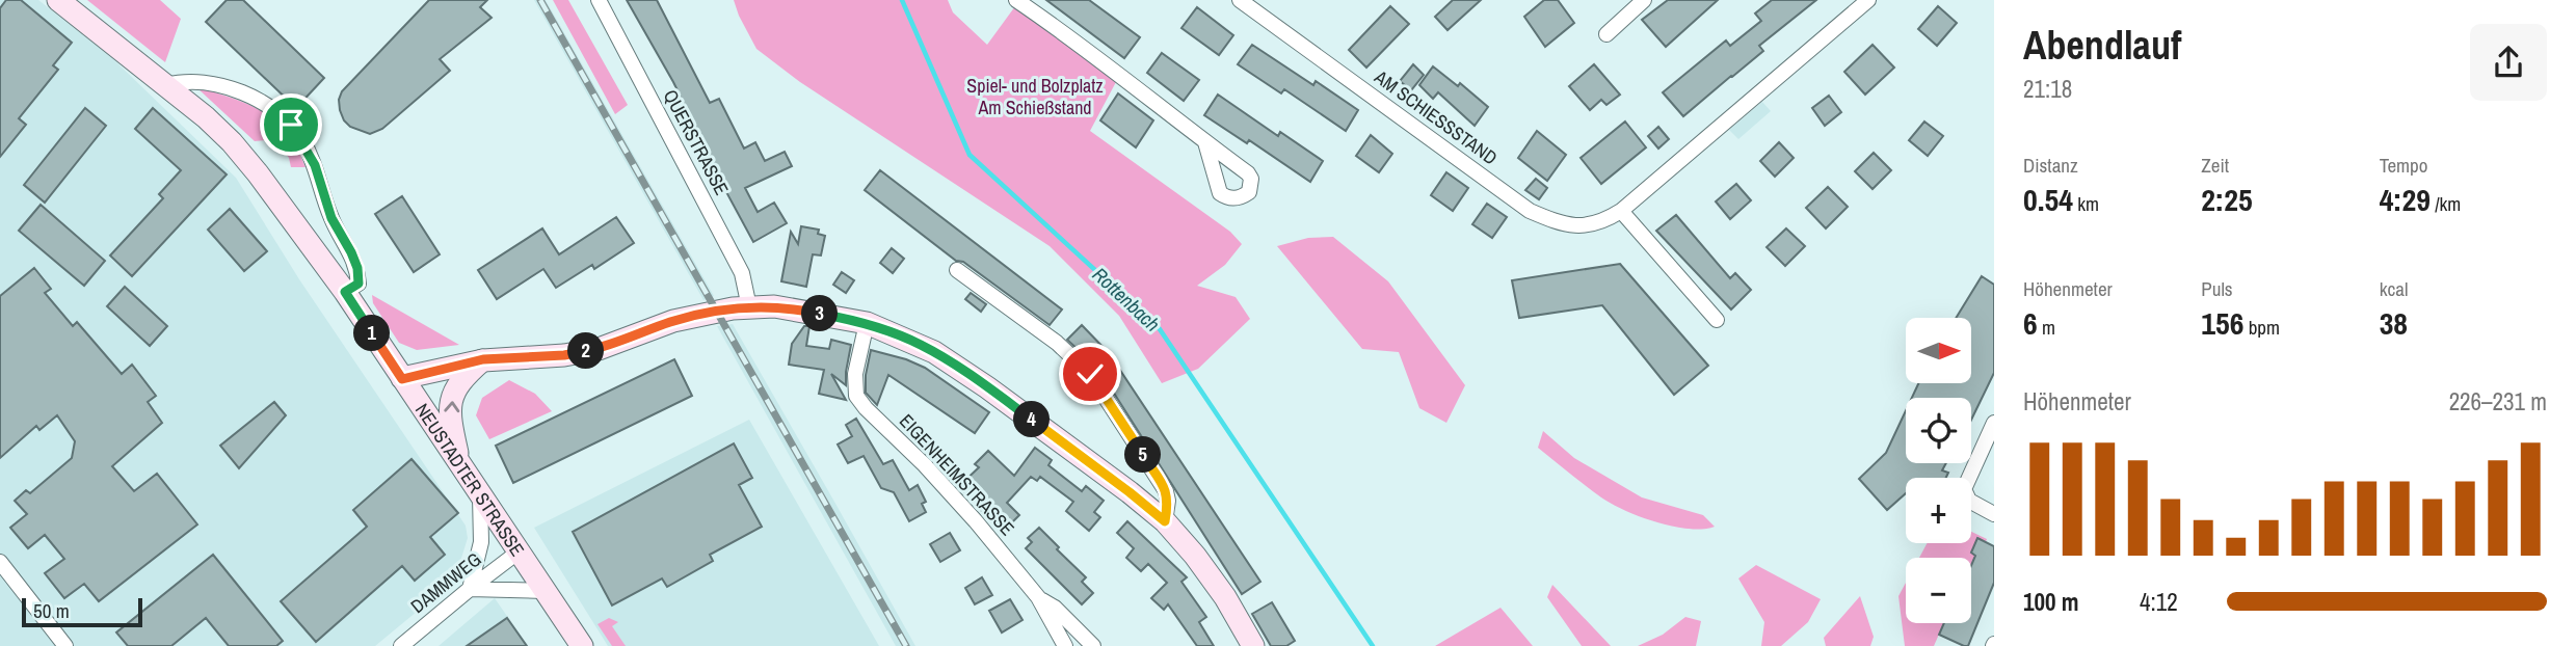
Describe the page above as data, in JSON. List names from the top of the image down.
{
  "streets": {
    "street": [
      "AM SCHIESSSTAND",
      "QUERSTRASSE",
      "EIGENHEIMSTRASSE",
      "NEUSTADTER STRASSE",
      "DAMMWEG"
    ]
  },
  "crossings": [
    ["NEUSTADTER STRASSE", "DAMMWEG"]
  ],
  "water": ["Rottenbach"],
  "parks": ["Spiel- und Bolzplatz Am Schießstand"],
  "scale_bar": "50 m",
  "north": "right",
  "page": {
    "heading": ["Abendlauf", "21:18"],
    "stats": [
      ["Distanz", "0.54 km"],
      ["Zeit", "2:25"],
      ["Tempo", "4:29 /km"],
      ["Höhenmeter", "6 m"],
      ["Puls", "156 bpm"],
      ["kcal", "38"]
    ],
    "pins": [
      "3",
      "1",
      "2",
      "4",
      "5"
    ],
    "map_buttons": ["+", "−"],
    "chart": ["Höhenmeter", "226–231 m"],
    "list": [
      {
        "name": "100 m",
        "note": "4:12"
      }
    ],
    "scale": "50 m"
  }
}
